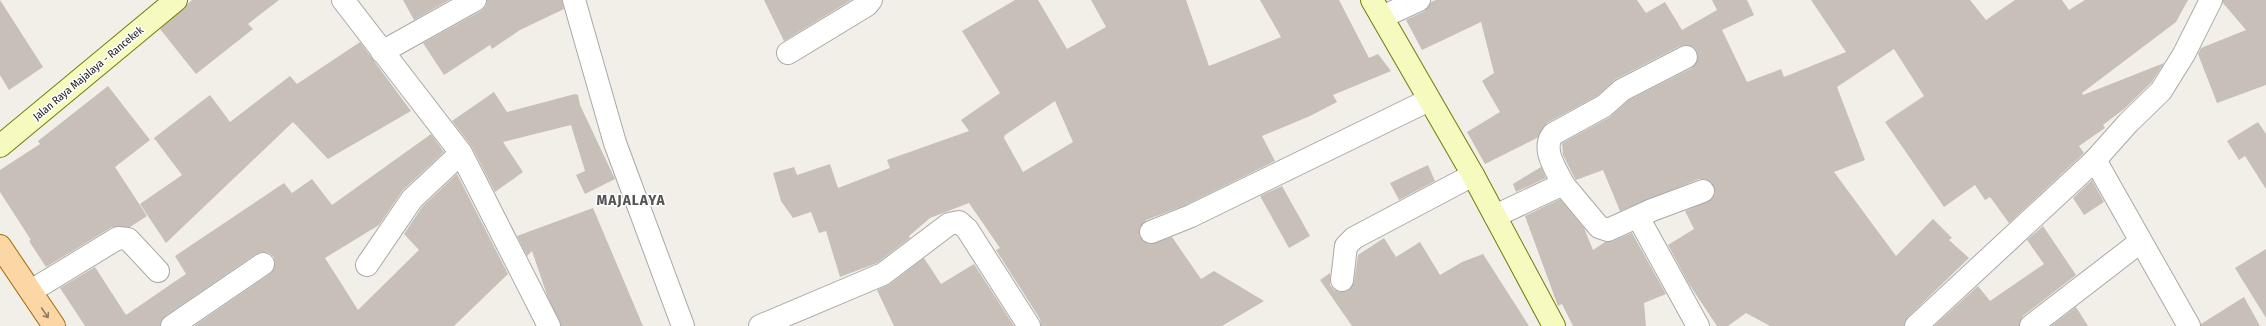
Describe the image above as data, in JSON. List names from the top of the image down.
{
  "streets": {
    "street": ["Jalan Raya Majalaya - Rancekek"]
  },
  "districts": ["MAJALAYA"]
}
